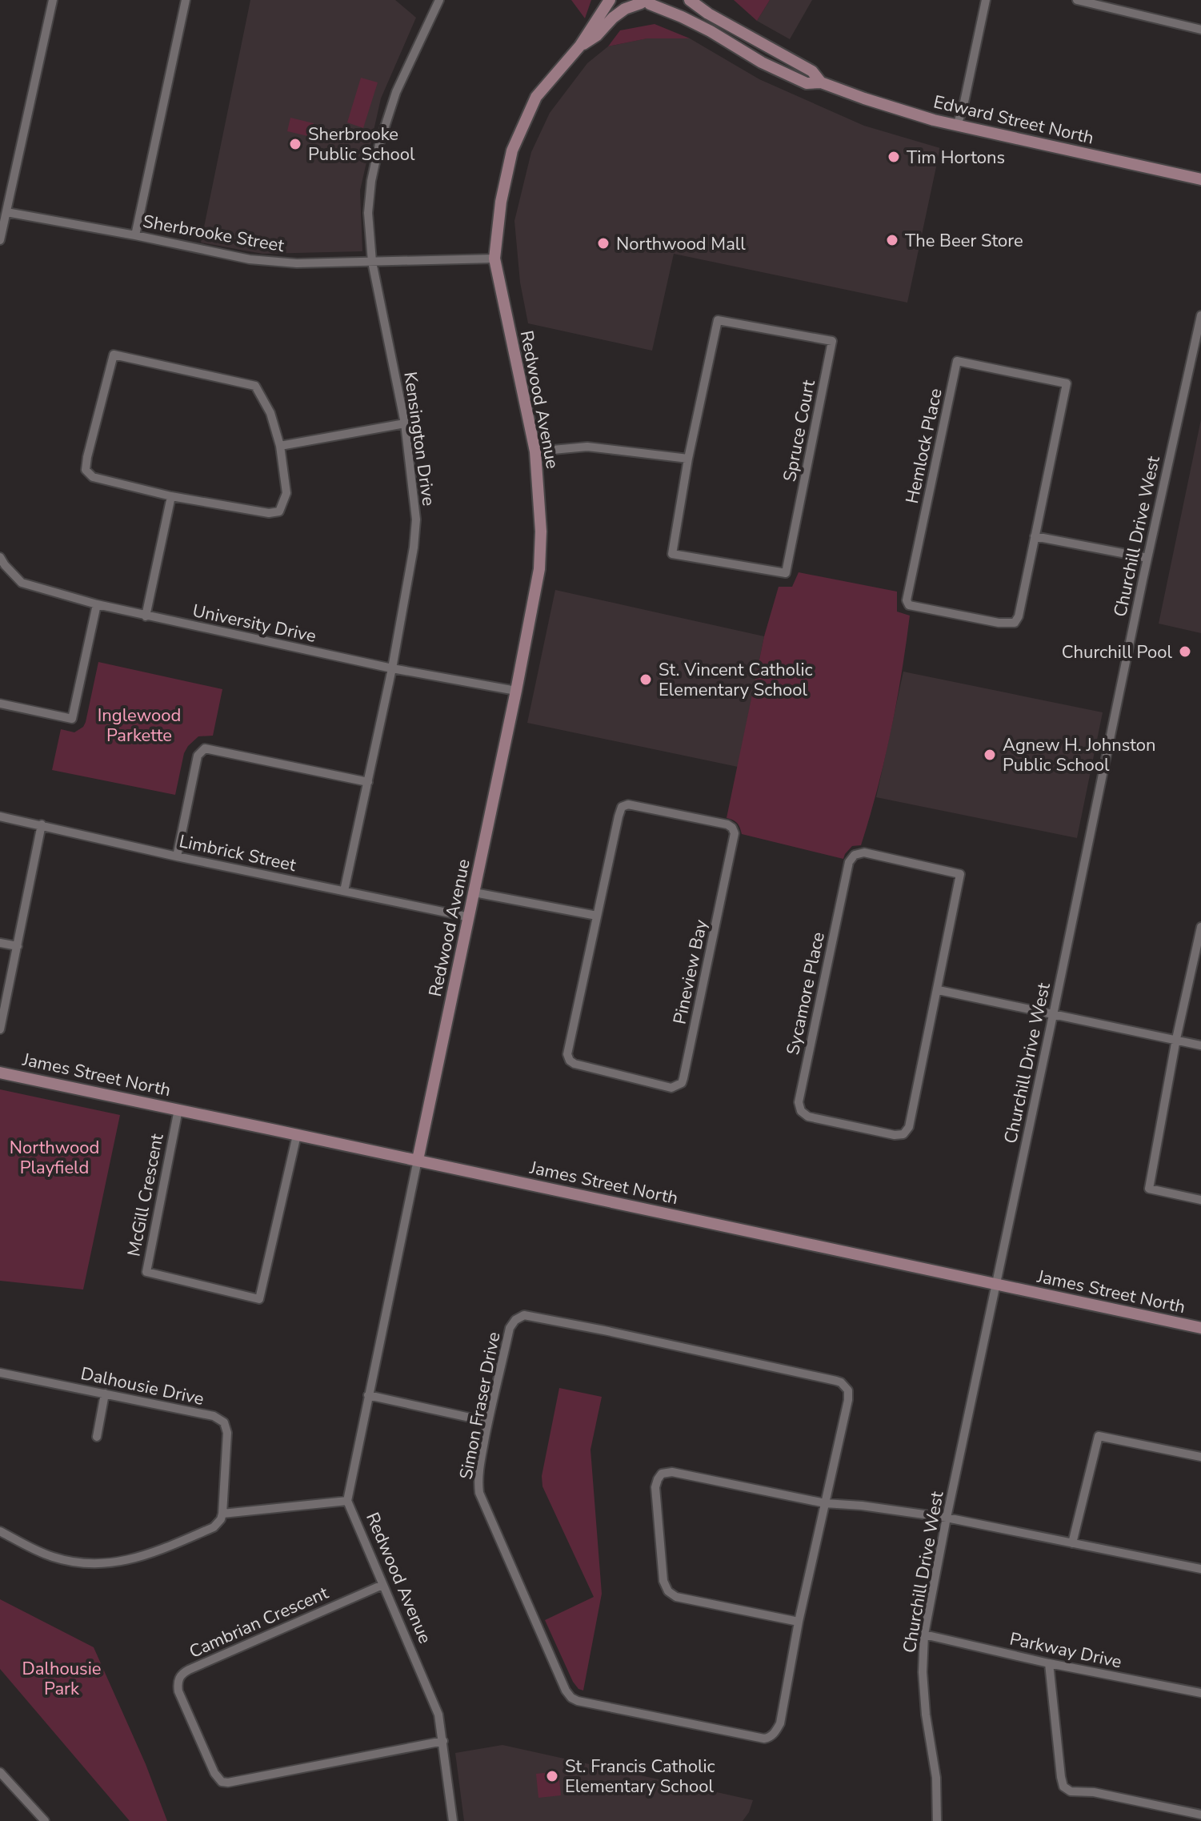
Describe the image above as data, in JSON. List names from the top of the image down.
{
  "streets": {
    "street": [
      "Edward Street North",
      "Sherbrooke Street",
      "Redwood Avenue",
      "Spruce Court",
      "Kensington Drive",
      "Hemlock Place",
      "Churchill Drive West",
      "University Drive",
      "Limbrick Street",
      "Pineview Bay",
      "Sycamore Place",
      "James Street North",
      "McGill Crescent",
      "Dalhousie Drive",
      "Simon Fraser Drive",
      "Cambrian Crescent",
      "Parkway Drive"
    ]
  },
  "crossings": [
    ["Edward Street North", "Redwood Avenue"],
    ["Sherbrooke Street", "Redwood Avenue"],
    ["Sherbrooke Street", "Kensington Drive"],
    ["Redwood Avenue", "University Drive"],
    ["Redwood Avenue", "Limbrick Street"],
    ["Redwood Avenue", "James Street North"],
    ["Redwood Avenue", "Cambrian Crescent"],
    ["Kensington Drive", "University Drive"],
    ["Kensington Drive", "Limbrick Street"],
    ["Churchill Drive West", "James Street North"],
    ["Churchill Drive West", "Parkway Drive"],
    ["James Street North", "McGill Crescent"]
  ],
  "parks": ["Inglewood Parkette", "Northwood Playfield", "Dalhousie Park"],
  "places": [
    "Sherbrooke Public School",
    "Tim Hortons",
    "The Beer Store",
    "Northwood Mall",
    "Churchill Pool",
    "St. Vincent Catholic Elementary School",
    "Agnew H. Johnston Public School",
    "St. Francis Catholic Elementary School"
  ]
}
